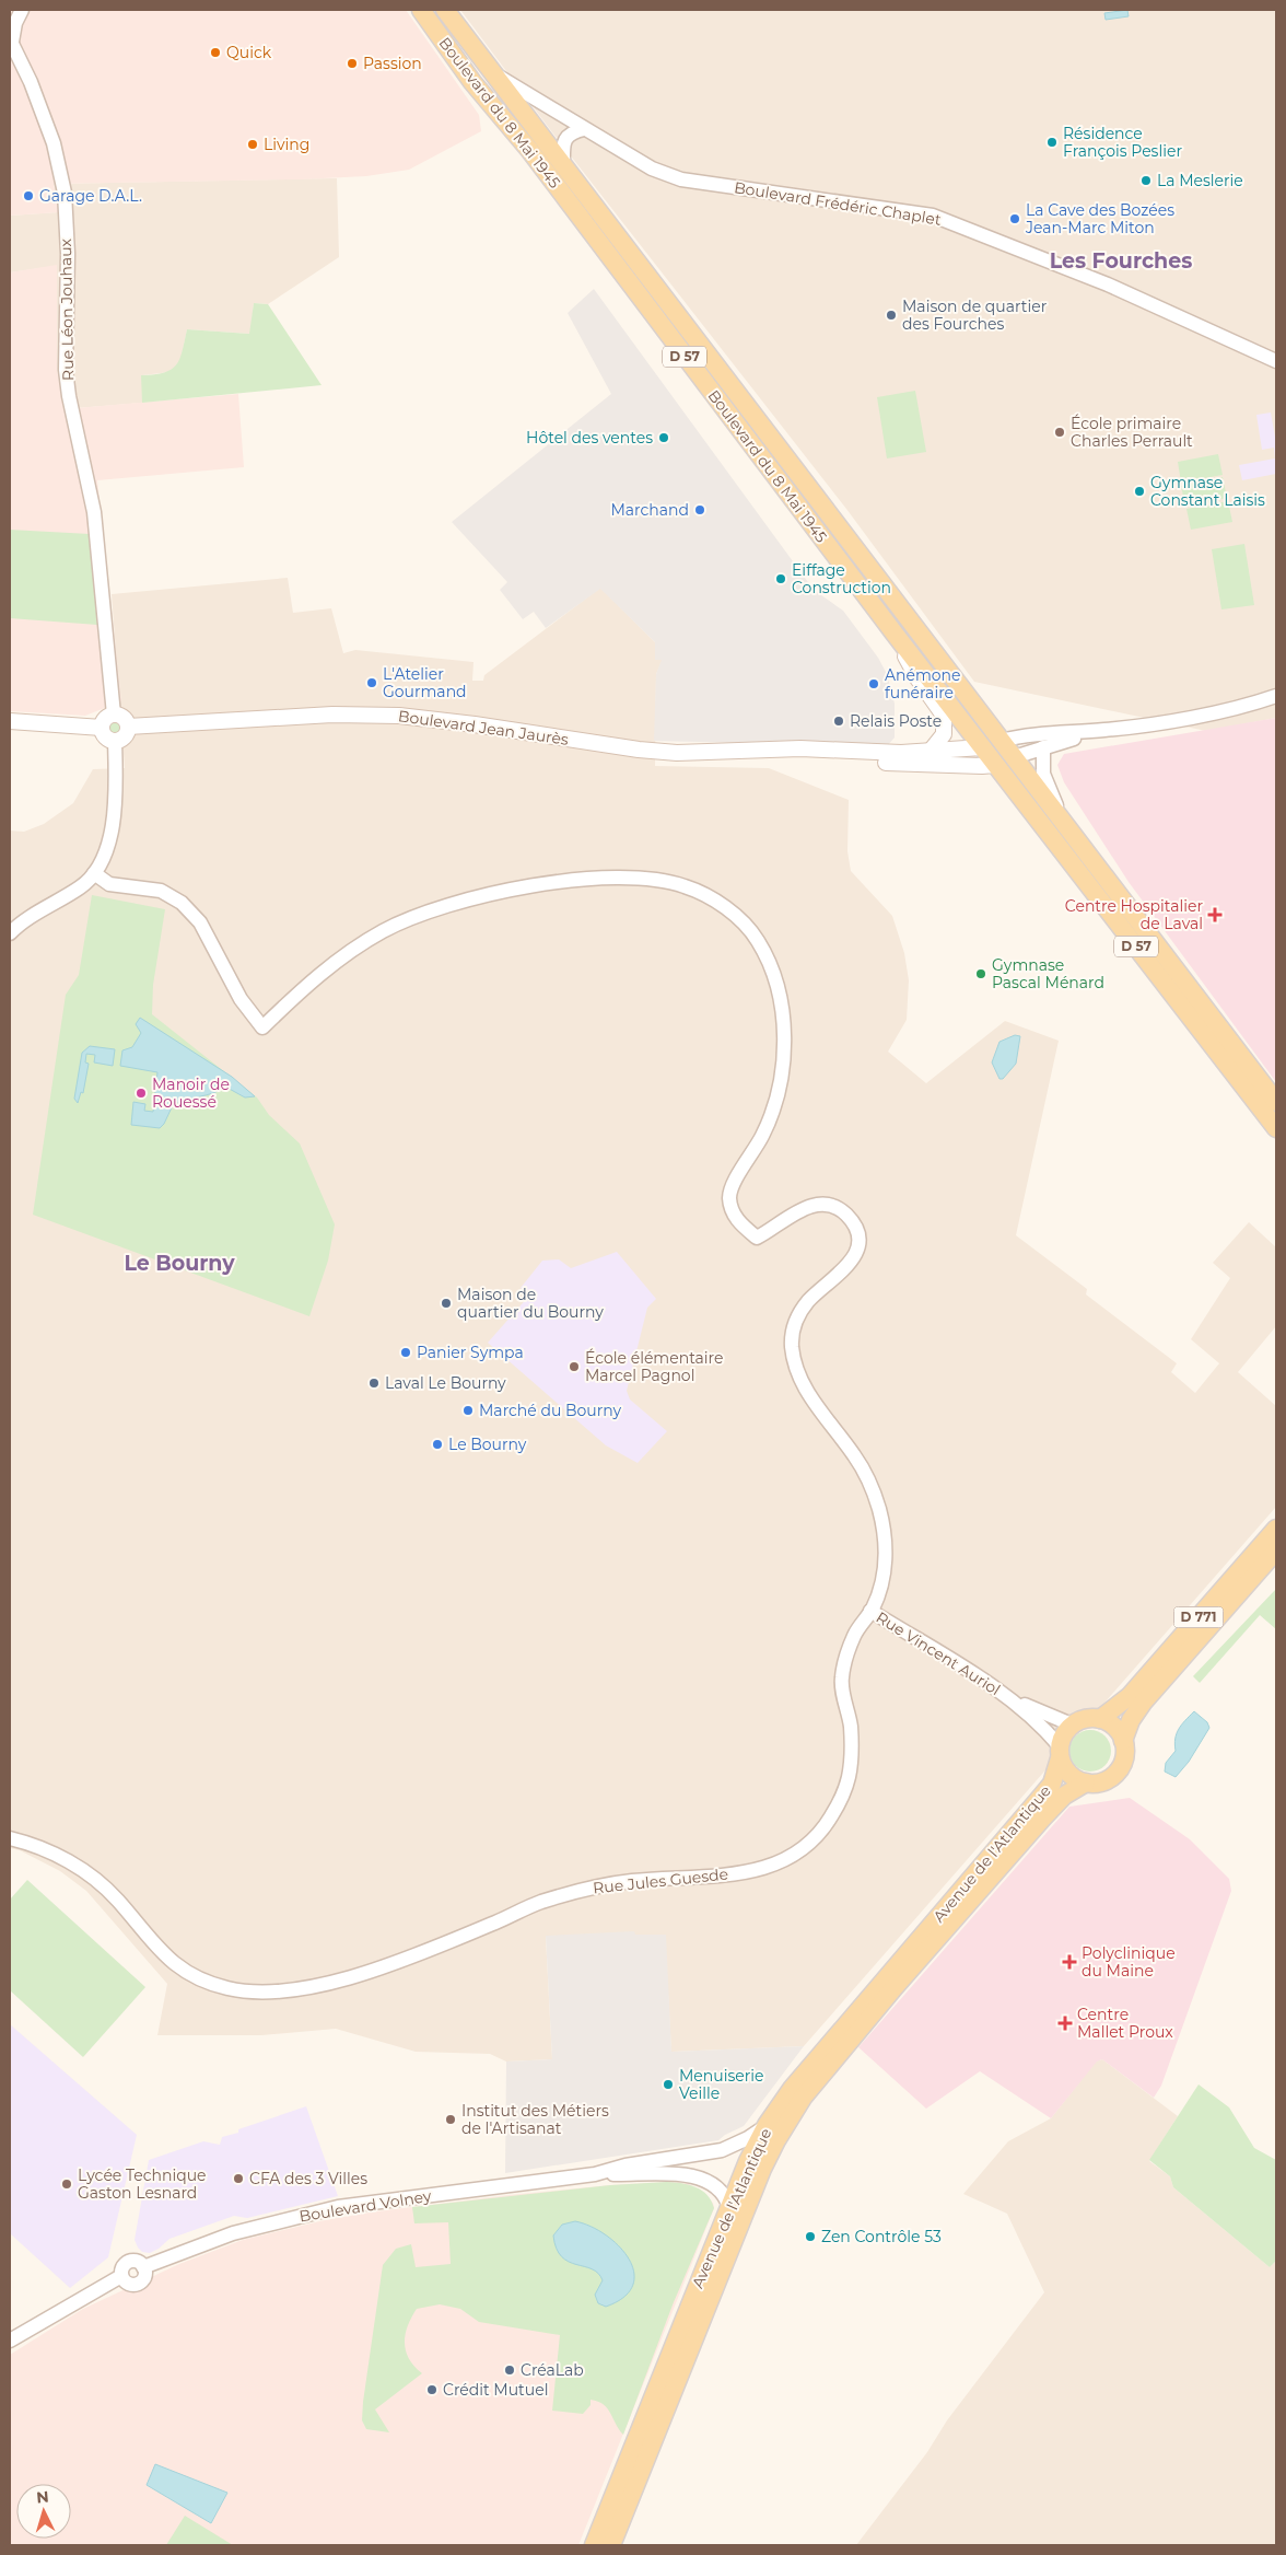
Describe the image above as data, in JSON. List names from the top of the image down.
{
  "streets": {
    "main road": [
      "Boulevard du 8 Mai 1945",
      "D 57",
      "Boulevard Jean Jaurès",
      "D 771",
      "Avenue de l'Atlantique"
    ],
    "street": [
      "Boulevard Frédéric Chaplet",
      "Rue Léon Jouhaux",
      "Rue Vincent Auriol",
      "Rue Jules Guesde",
      "Boulevard Volney"
    ]
  },
  "crossings": [
    ["Boulevard du 8 Mai 1945", "Boulevard Frédéric Chaplet"],
    ["Boulevard du 8 Mai 1945", "Boulevard Jean Jaurès"],
    ["Rue Léon Jouhaux", "Boulevard Jean Jaurès"],
    ["D 771", "Rue Vincent Auriol"],
    ["D 771", "Avenue de l'Atlantique"],
    ["Rue Vincent Auriol", "Avenue de l'Atlantique"],
    ["Rue Vincent Auriol", "Rue Jules Guesde"],
    ["Avenue de l'Atlantique", "Boulevard Volney"]
  ],
  "districts": ["Les Fourches", "Le Bourny"],
  "places": {
    "other": [
      "Quick",
      "Passion",
      "Résidence François Peslier",
      "Living",
      "La Meslerie",
      "Garage D.A.L.",
      "La Cave des Bozées Jean-Marc Miton",
      "Maison de quartier des Fourches",
      "École primaire Charles Perrault",
      "Hôtel des ventes",
      "Gymnase Constant Laisis",
      "Marchand",
      "Eiffage Construction",
      "L'Atelier Gourmand",
      "Anémone funéraire",
      "Relais Poste",
      "Gymnase Pascal Ménard",
      "Manoir de Rouessé",
      "Maison de quartier du Bourny",
      "Panier Sympa",
      "École élémentaire Marcel Pagnol",
      "Laval Le Bourny",
      "Marché du Bourny",
      "Le Bourny",
      "Menuiserie Veille",
      "Institut des Métiers de l'Artisanat",
      "CFA des 3 Villes",
      "Lycée Technique Gaston Lesnard",
      "Zen Contrôle 53",
      "CréaLab",
      "Crédit Mutuel"
    ],
    "health": ["Centre Hospitalier de Laval", "Polyclinique du Maine", "Centre Mallet Proux"]
  },
  "north": "top"
}
